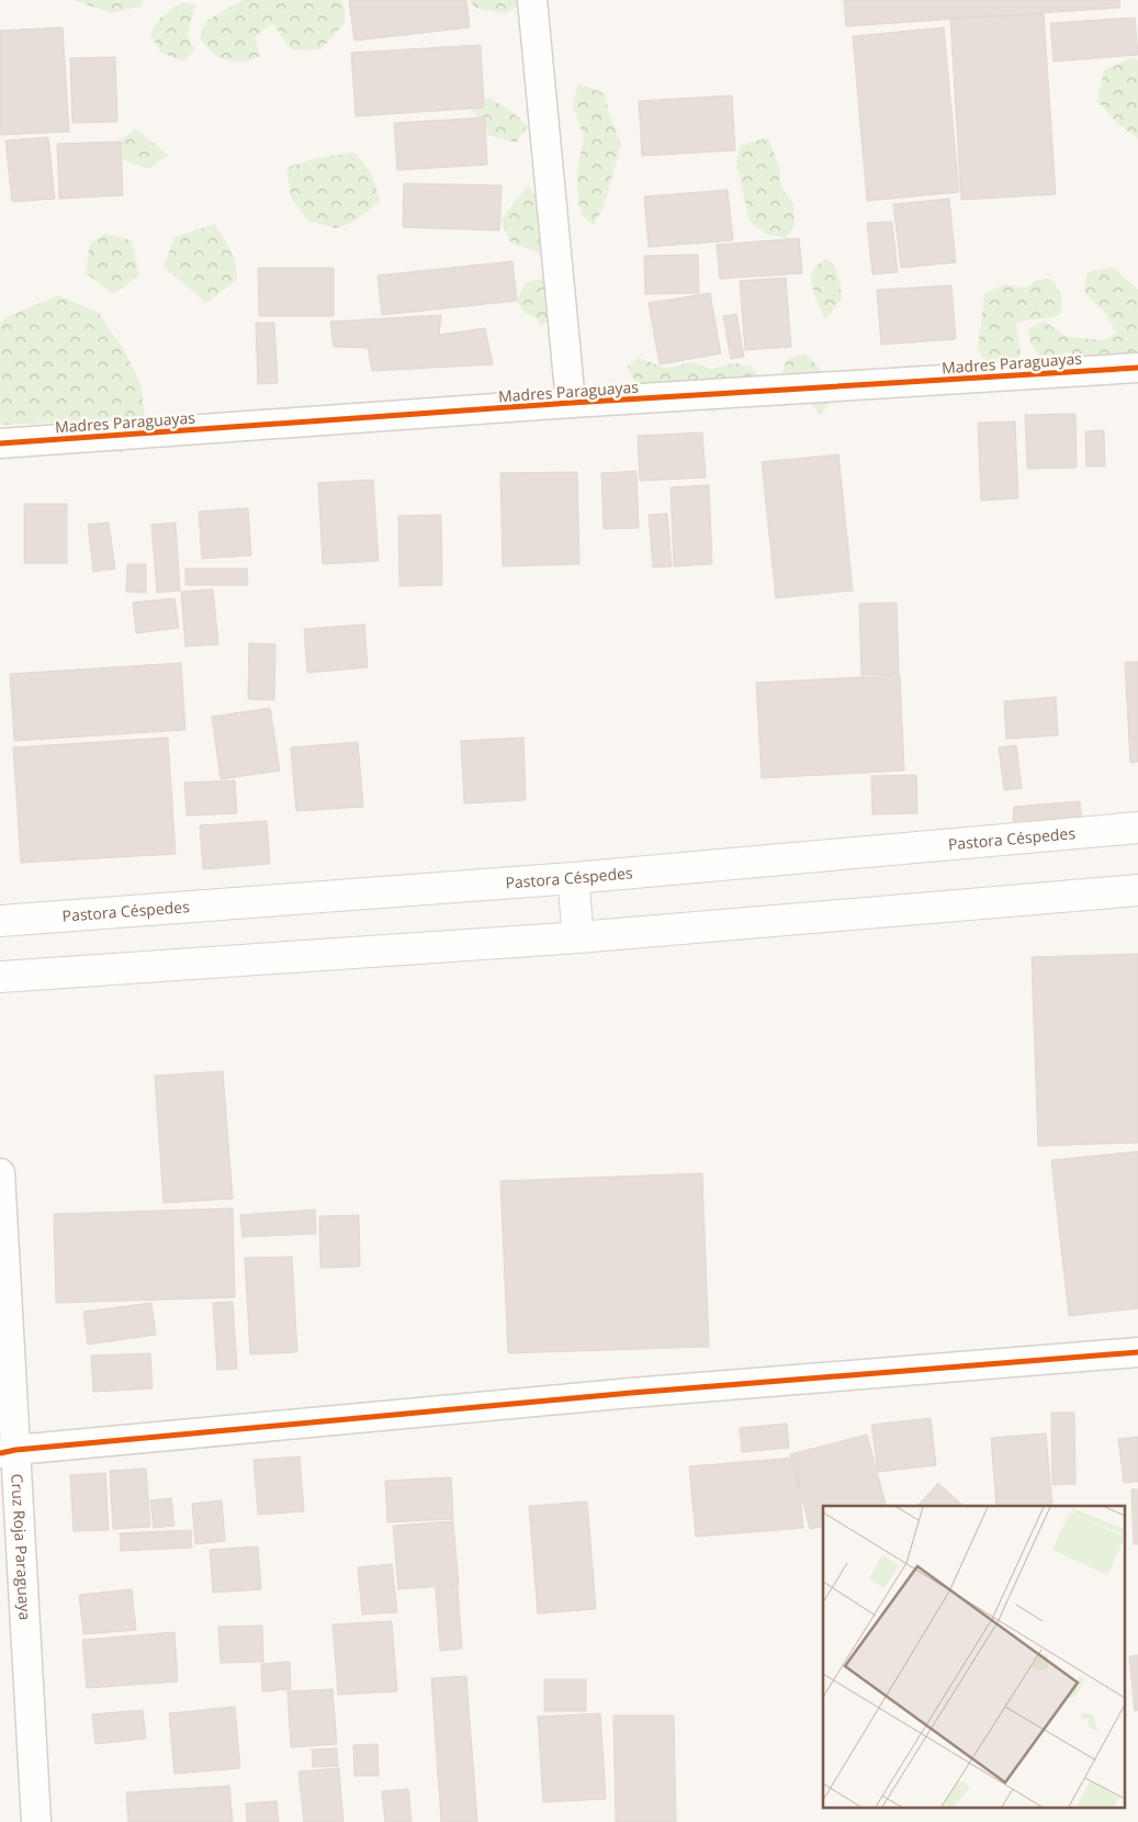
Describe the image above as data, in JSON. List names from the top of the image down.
{
  "streets": {
    "main road": ["Pastora Céspedes"],
    "street": ["Madres Paraguayas", "Cruz Roja Paraguaya"]
  }
}
